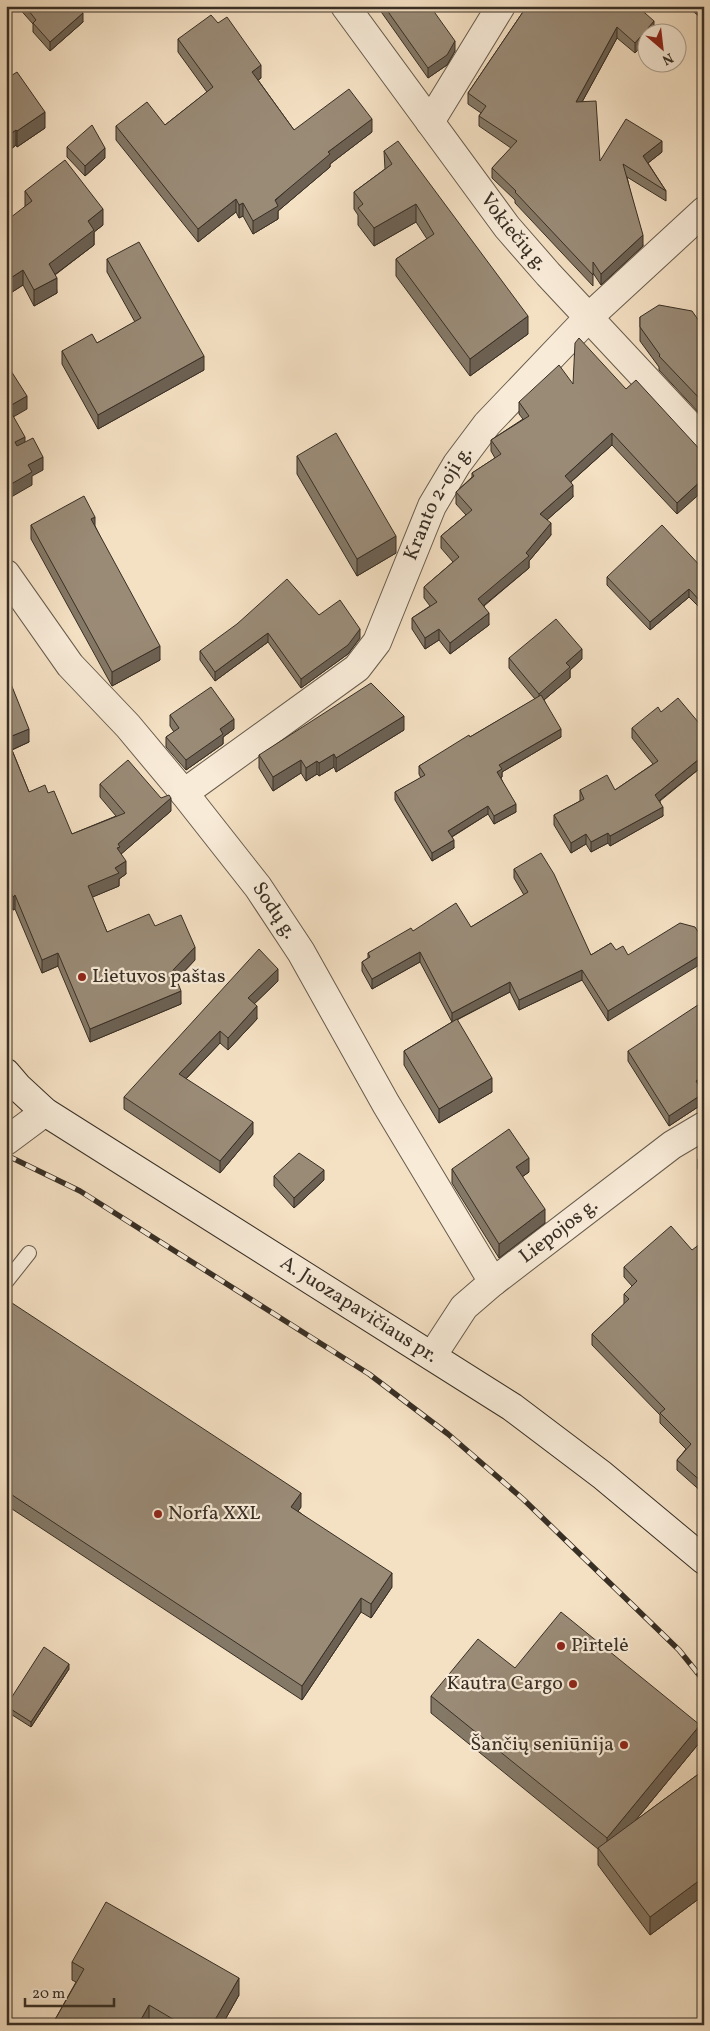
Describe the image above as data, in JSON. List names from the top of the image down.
{
  "streets": {
    "street": [
      "Vokiečių g.",
      "Kranto 2-oji g.",
      "Sodų g.",
      "Liepojos g.",
      "A. Juozapavičiaus pr."
    ]
  },
  "crossings": [
    ["Vokiečių g.", "Kranto 2-oji g."],
    ["Kranto 2-oji g.", "Sodų g."],
    ["Sodų g.", "Liepojos g."],
    ["Liepojos g.", "A. Juozapavičiaus pr."]
  ],
  "places": [
    "Lietuvos paštas",
    "Norfa XXL",
    "Pirtelė",
    "Kautra Cargo",
    "Šančių seniūnija"
  ],
  "scale_bar": "20 m",
  "north": "bottom right"
}
